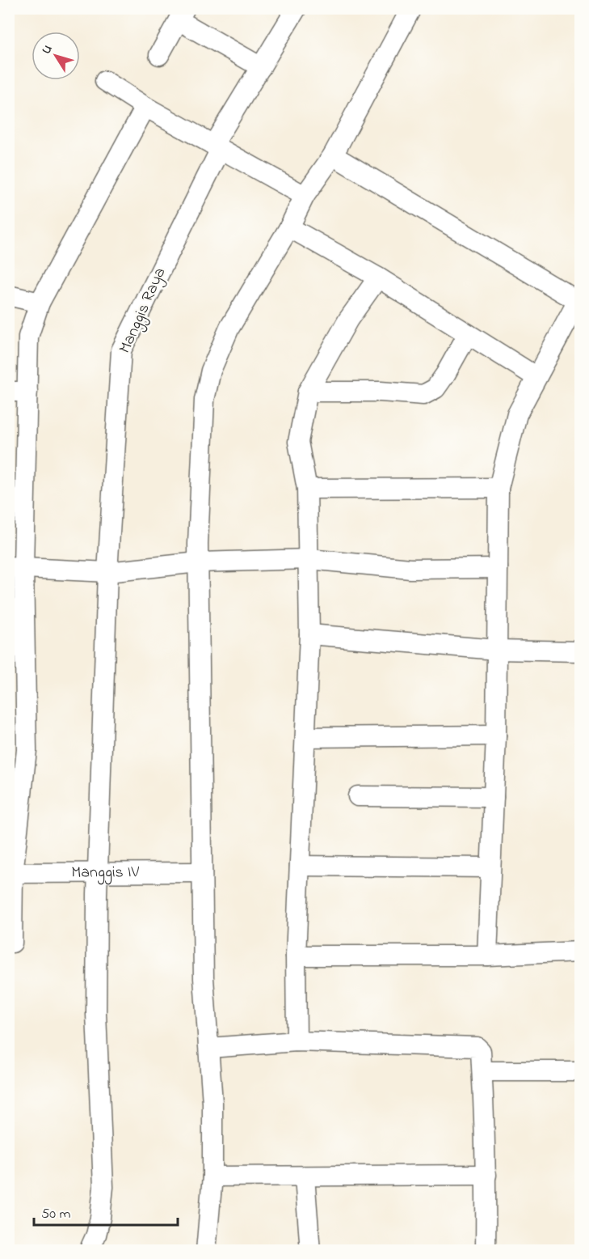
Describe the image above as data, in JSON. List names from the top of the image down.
{
  "streets": {
    "street": ["Manggis Raya", "Manggis IV"]
  },
  "crossings": [
    ["Manggis Raya", "Manggis IV"]
  ],
  "scale_bar": "50 m",
  "north": "top left"
}
